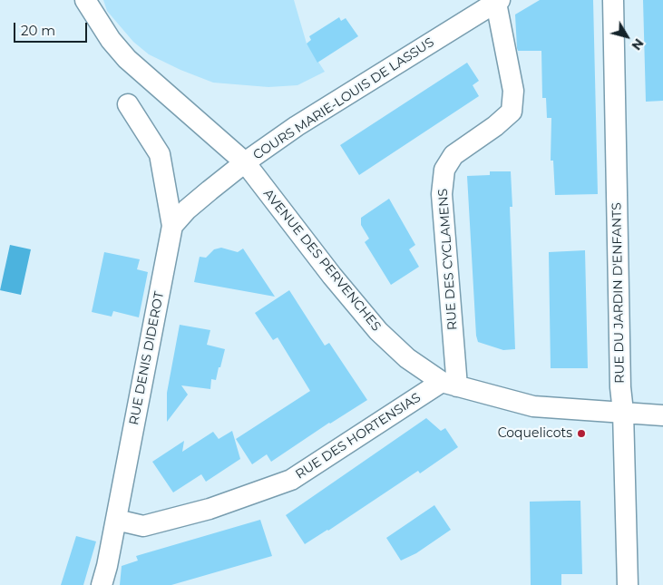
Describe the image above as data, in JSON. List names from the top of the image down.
{
  "streets": {
    "street": [
      "COURS MARIE-LOUIS DE LASSUS",
      "RUE DES CYCLAMENS",
      "AVENUE DES PERVENCHES",
      "RUE DU JARDIN D'ENFANTS",
      "RUE DENIS DIDEROT",
      "RUE DES HORTENSIAS"
    ]
  },
  "crossings": [
    ["COURS MARIE-LOUIS DE LASSUS", "RUE DES CYCLAMENS"],
    ["COURS MARIE-LOUIS DE LASSUS", "AVENUE DES PERVENCHES"],
    ["COURS MARIE-LOUIS DE LASSUS", "RUE DENIS DIDEROT"],
    ["RUE DES CYCLAMENS", "AVENUE DES PERVENCHES"],
    ["RUE DES CYCLAMENS", "RUE DES HORTENSIAS"],
    ["AVENUE DES PERVENCHES", "RUE DU JARDIN D'ENFANTS"],
    ["AVENUE DES PERVENCHES", "RUE DENIS DIDEROT"],
    ["AVENUE DES PERVENCHES", "RUE DES HORTENSIAS"],
    ["RUE DENIS DIDEROT", "RUE DES HORTENSIAS"]
  ],
  "places": ["Coquelicots"],
  "scale_bar": "20 m",
  "north": "bottom right"
}
